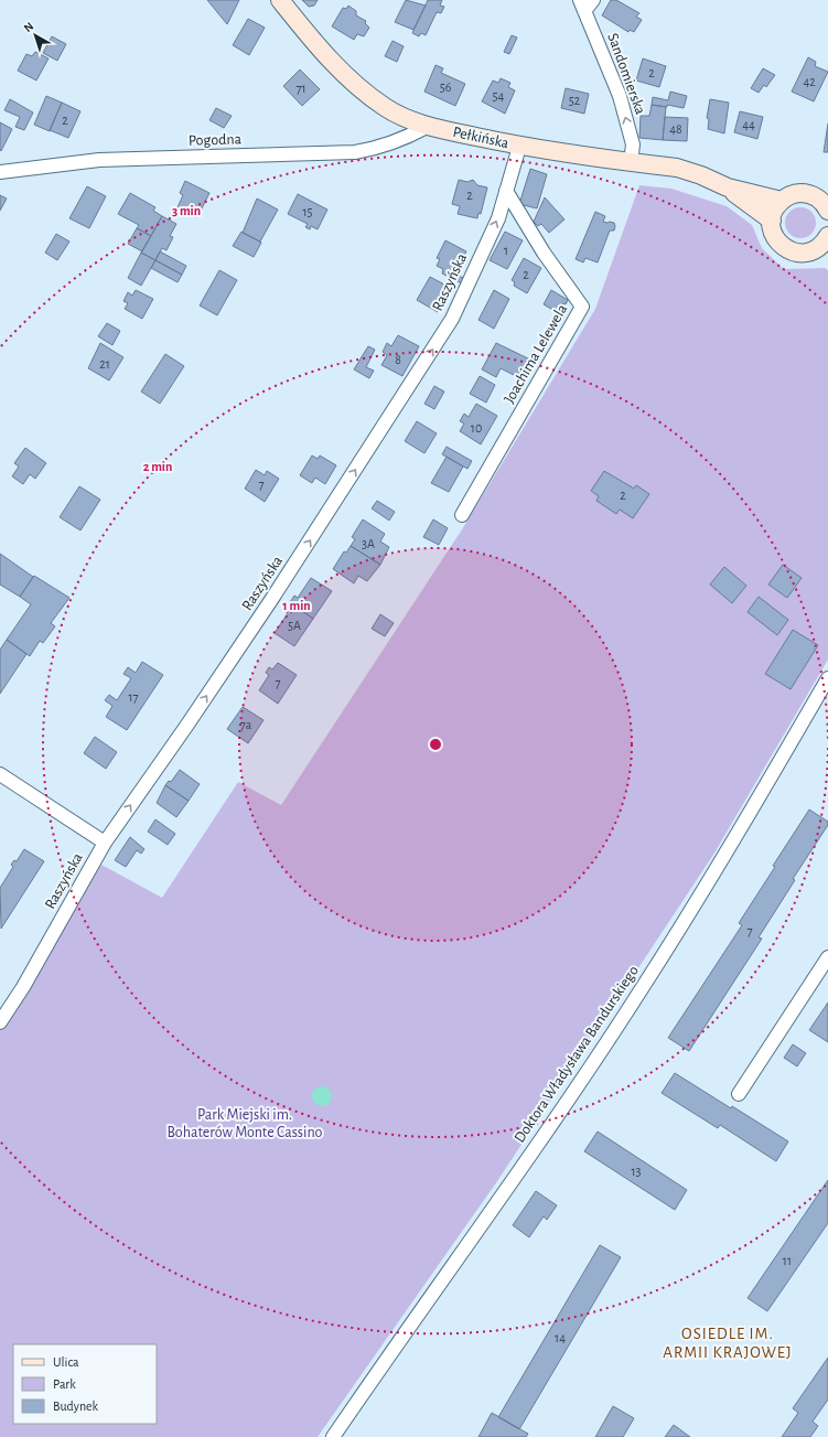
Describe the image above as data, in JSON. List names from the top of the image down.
{
  "streets": {
    "street": [
      "Sandomierska",
      "Pełkińska",
      "Pogodna",
      "Raszyńska",
      "Joachima Lelewela",
      "Doktora Władysława Bandurskiego"
    ]
  },
  "crossings": [
    ["Sandomierska", "Pełkińska"],
    ["Pełkińska", "Pogodna"],
    ["Pełkińska", "Raszyńska"],
    ["Raszyńska", "Joachima Lelewela"]
  ],
  "one_way": ["Sandomierska", "Raszyńska"],
  "districts": ["OSIEDLE IM. ARMII KRAJOWEJ"],
  "parks": ["Park Miejski im. Bohaterów Monte Cassino"],
  "house_numbers": [
    "2",
    "42",
    "56",
    "71",
    "54",
    "52",
    "2",
    "44",
    "48",
    "2",
    "15",
    "1",
    "2",
    "8",
    "21",
    "10",
    "7",
    "2",
    "3A",
    "5A",
    "7",
    "17",
    "7a",
    "7",
    "13",
    "11",
    "14"
  ],
  "legend": ["Ulica", "Park", "Budynek"],
  "north": "top left",
  "rings": ["3 min", "2 min", "1 min"]
}
